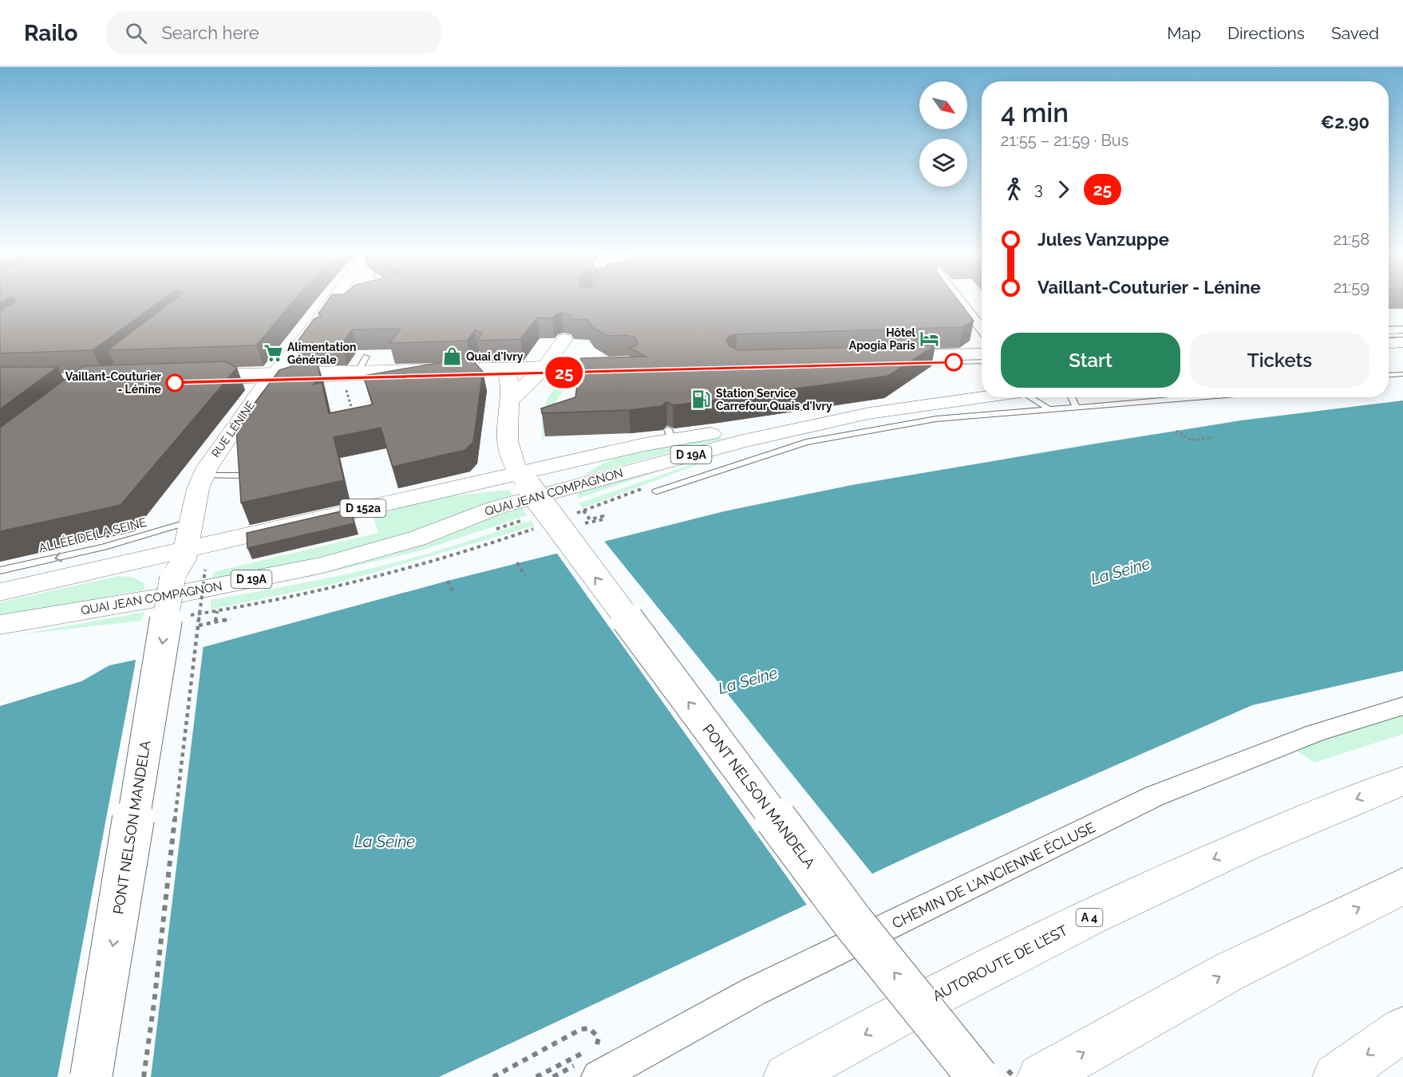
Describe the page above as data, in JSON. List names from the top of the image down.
{
  "streets": {
    "main road": [
      "RUE LÉNINE",
      "D 19A",
      "QUAI JEAN COMPAGNON",
      "D 152a",
      "PONT NELSON MANDELA",
      "A 4",
      "AUTOROUTE DE L’EST"
    ],
    "street": ["CHEMIN DE L'ANCIENNE ÉCLUSE"],
    "lane": ["ALLÉE DE LA SEINE"]
  },
  "crossings": [
    ["RUE LÉNINE", "D 152a"],
    ["RUE LÉNINE", "ALLÉE DE LA SEINE"],
    ["RUE LÉNINE", "PONT NELSON MANDELA"],
    ["QUAI JEAN COMPAGNON", "D 152a"],
    ["D 152a", "PONT NELSON MANDELA"]
  ],
  "one_way": ["ALLÉE DE LA SEINE"],
  "water": ["La Seine"],
  "places": {
    "hotel": ["Hôtel Apogia Paris"],
    "supermarket": ["Alimentation Générale"],
    "shop": ["Quai d'Ivry"],
    "other": ["Vaillant-Couturier - Lénine"],
    "fuel station": ["Station Service Carrefour Quais d'Ivry"]
  },
  "lines": ["bus line 25"],
  "north": "bottom right",
  "page": {
    "header": "Railo",
    "search": "Search here",
    "nav": ["Map", "Directions", "Saved"],
    "on_map": "25",
    "heading": ["4 min", "21:55 – 21:59 · Bus", "€2.90"],
    "legs": ["3", "25"],
    "list": [
      {
        "name": "Jules Vanzuppe",
        "value": "21:58"
      },
      {
        "name": "Vaillant-Couturier - Lénine",
        "value": "21:59"
      }
    ],
    "buttons": ["Start", "Tickets"]
  }
}
